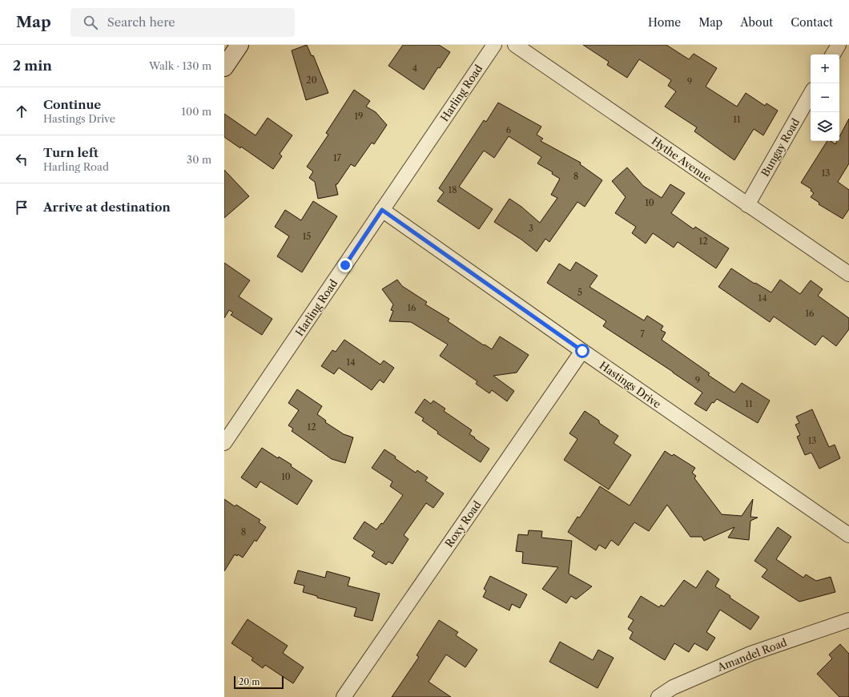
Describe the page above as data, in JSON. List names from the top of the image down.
{
  "streets": {
    "street": [
      "Harling Road",
      "Bungay Road",
      "Hythe Avenue",
      "Hastings Drive",
      "Roxy Road",
      "Amandel Road"
    ]
  },
  "crossings": [
    ["Harling Road", "Hastings Drive"],
    ["Bungay Road", "Hythe Avenue"],
    ["Hastings Drive", "Roxy Road"]
  ],
  "house_numbers": [
    "4",
    "20",
    "9",
    "19",
    "11",
    "6",
    "17",
    "13",
    "8",
    "18",
    "10",
    "3",
    "15",
    "12",
    "5",
    "14",
    "16",
    "16",
    "7",
    "14",
    "9",
    "11",
    "12",
    "13",
    "10",
    "8"
  ],
  "scale_bar": "20 m",
  "page": {
    "header": "Map",
    "search": "Search here",
    "nav": [
      "Home",
      "Map",
      "About",
      "Contact"
    ],
    "heading": ["2 min", "Walk · 130 m"],
    "map_buttons": ["+", "−"],
    "list": [
      ["Continue", "Hastings Drive", "100 m"],
      ["Turn left", "Harling Road", "30 m"],
      "Arrive at destination"
    ],
    "scale": "20 m"
  }
}
